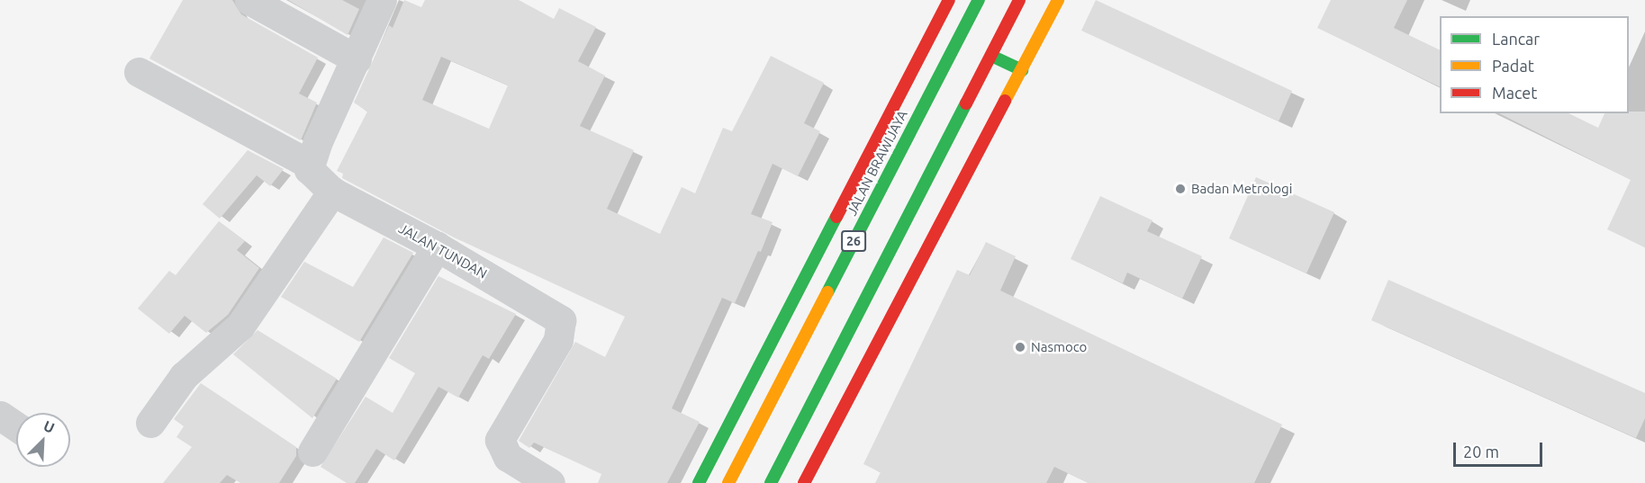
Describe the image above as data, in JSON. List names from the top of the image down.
{
  "streets": {
    "main road": ["JALAN BRAWIJAYA", "26"],
    "street": ["JALAN TUNDAN"]
  },
  "places": ["Badan Metrologi", "Nasmoco"],
  "legend": ["Lancar", "Padat", "Macet"],
  "scale_bar": "20 m",
  "north": "top right"
}
